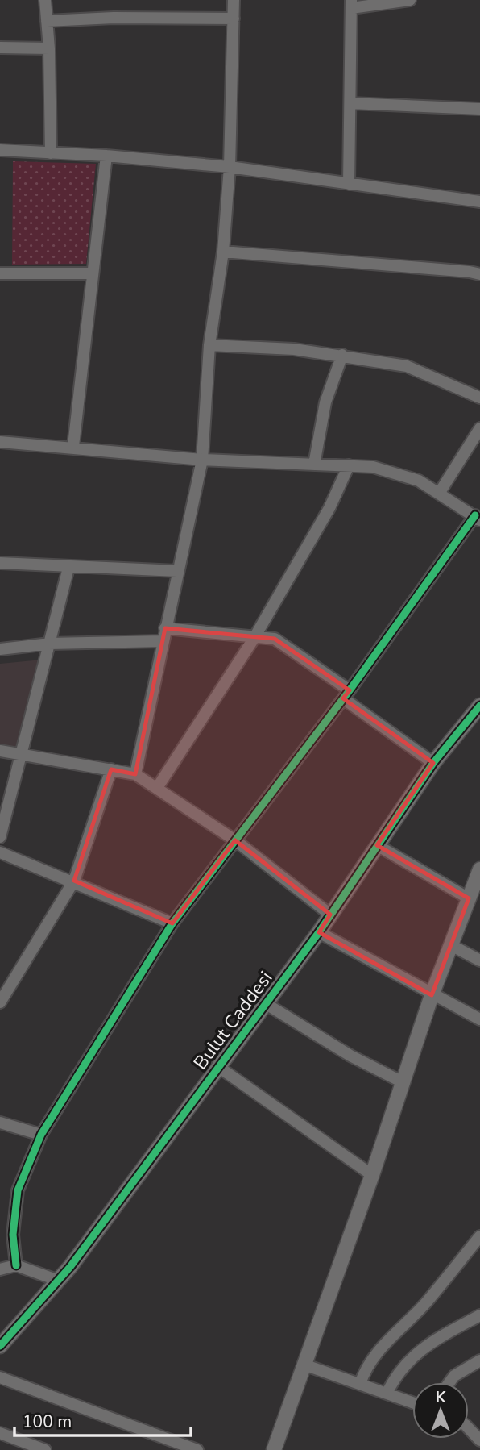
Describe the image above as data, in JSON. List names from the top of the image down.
{
  "streets": {
    "street": ["Bulut Caddesi"]
  },
  "scale_bar": "100 m",
  "north": "top"
}
